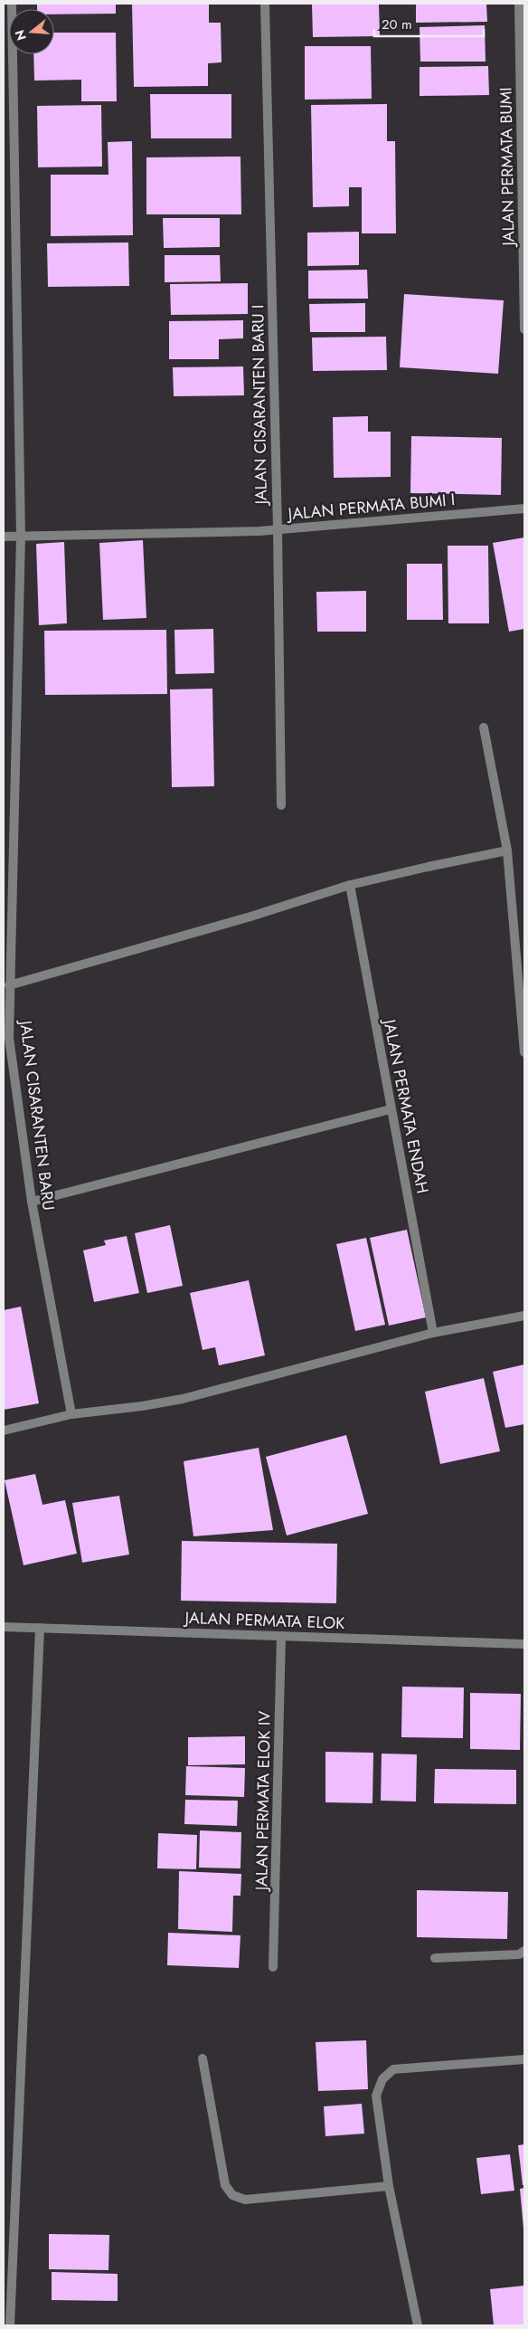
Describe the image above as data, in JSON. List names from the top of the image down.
{
  "streets": {
    "street": [
      "JALAN PERMATA BUMI",
      "JALAN CISARANTEN BARU I",
      "JALAN PERMATA BUMI I",
      "JALAN PERMATA ENDAH",
      "JALAN CISARANTEN BARU",
      "JALAN PERMATA ELOK",
      "JALAN PERMATA ELOK IV"
    ]
  },
  "crossings": [
    ["JALAN CISARANTEN BARU I", "JALAN PERMATA BUMI I"],
    ["JALAN PERMATA BUMI I", "JALAN CISARANTEN BARU"],
    ["JALAN PERMATA ELOK", "JALAN PERMATA ELOK IV"]
  ],
  "scale_bar": "20 m",
  "north": "left"
}
